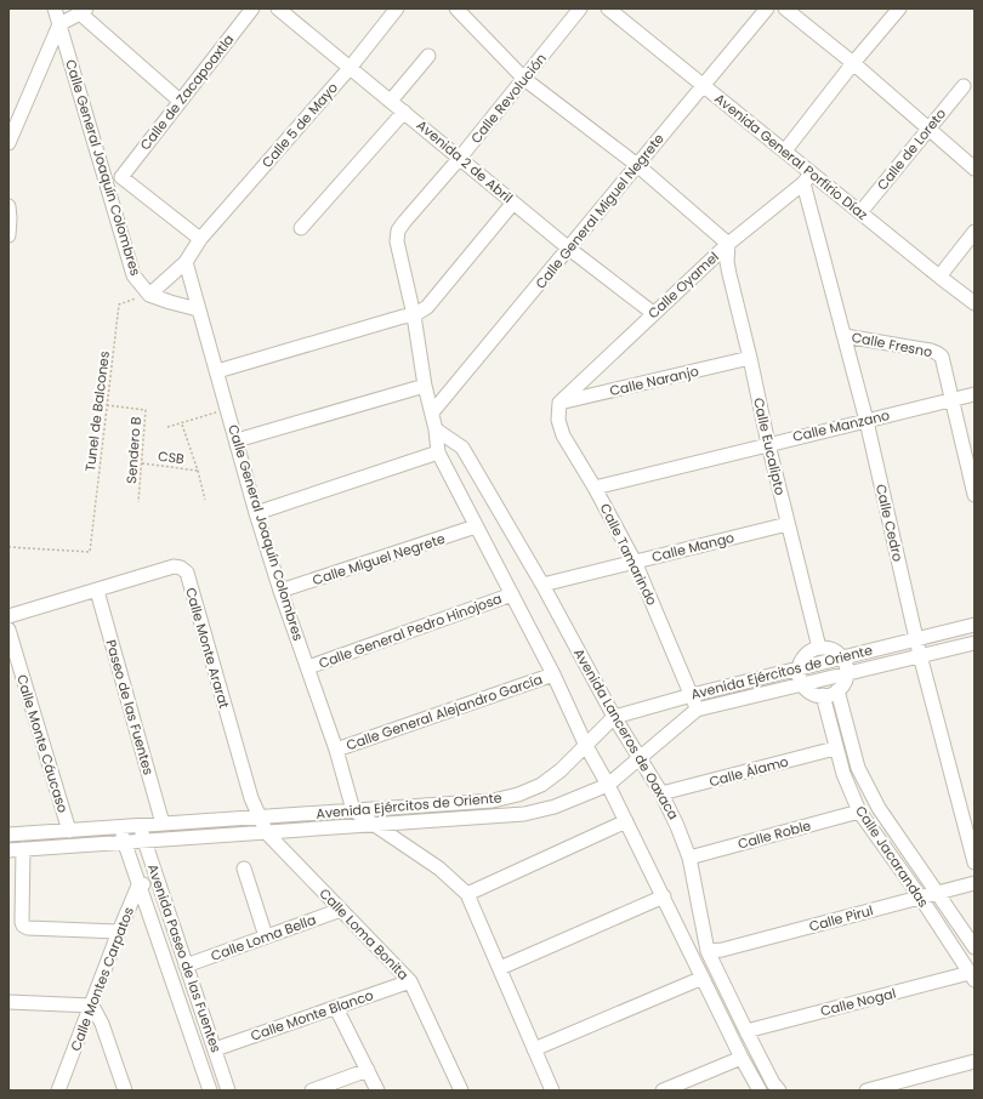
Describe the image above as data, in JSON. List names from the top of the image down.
{
  "streets": {
    "street": [
      "Calle de Zacapoaxtla",
      "Calle Revolución",
      "Calle 5 de Mayo",
      "Calle de Loreto",
      "Avenida General Porfirio Díaz",
      "Avenida 2 de Abril",
      "Calle General Joaquín Colombres",
      "Calle General Miguel Negrete",
      "Calle Oyamel",
      "Calle Fresno",
      "Calle Naranjo",
      "Calle Manzano",
      "Calle Eucalipto",
      "Calle Cedro",
      "Calle Mango",
      "Calle Tamarindo",
      "Calle Miguel Negrete",
      "Calle General Pedro Hinojosa",
      "Calle Monte Ararat",
      "Avenida Ejércitos de Oriente",
      "Paseo de las Fuentes",
      "Calle General Alejandro García",
      "Avenida Lanceros de Oaxaca",
      "Calle Monte Cáucaso",
      "Calle Álamo",
      "Calle Roble",
      "Calle Jacarandas",
      "Calle Pirul",
      "Calle Loma Bonita",
      "Calle Loma Bella",
      "Avenida Paseo de las Fuentes",
      "Calle Montes Carpatos",
      "Calle Nogal",
      "Calle Monte Blanco"
    ],
    "path": ["Tunel de Balcones", "Sendero B", "CSB"]
  },
  "crossings": [
    ["Calle de Zacapoaxtla", "Calle 5 de Mayo"],
    ["Calle Revolución", "Avenida 2 de Abril"],
    ["Calle 5 de Mayo", "Avenida 2 de Abril"],
    ["Calle 5 de Mayo", "Calle General Joaquín Colombres"],
    ["Calle 5 de Mayo", "Tunel de Balcones"],
    ["Calle de Loreto", "Avenida General Porfirio Díaz"],
    ["Avenida General Porfirio Díaz", "Calle General Miguel Negrete"],
    ["Avenida General Porfirio Díaz", "Calle Oyamel"],
    ["Avenida General Porfirio Díaz", "Calle Cedro"],
    ["Avenida 2 de Abril", "Calle General Miguel Negrete"],
    ["Avenida 2 de Abril", "Calle Oyamel"],
    ["Calle General Joaquín Colombres", "Tunel de Balcones"],
    ["Calle General Joaquín Colombres", "Calle Miguel Negrete"],
    ["Calle General Joaquín Colombres", "Calle General Pedro Hinojosa"],
    ["Calle General Joaquín Colombres", "Avenida Ejércitos de Oriente"],
    ["Calle General Joaquín Colombres", "Calle General Alejandro García"],
    ["Calle Oyamel", "Calle Naranjo"],
    ["Calle Oyamel", "Calle Eucalipto"],
    ["Calle Oyamel", "Calle Cedro"],
    ["Calle Oyamel", "Calle Tamarindo"],
    ["Calle Fresno", "Calle Manzano"],
    ["Calle Fresno", "Calle Cedro"],
    ["Calle Naranjo", "Calle Eucalipto"],
    ["Calle Naranjo", "Calle Tamarindo"],
    ["Tunel de Balcones", "Sendero B"],
    ["Calle Manzano", "Calle Eucalipto"],
    ["Calle Manzano", "Calle Cedro"],
    ["Calle Manzano", "Calle Tamarindo"],
    ["Calle Eucalipto", "Calle Mango"],
    ["Sendero B", "CSB"],
    ["Calle Cedro", "Avenida Ejércitos de Oriente"],
    ["Calle Mango", "Calle Tamarindo"],
    ["Calle Mango", "Avenida Lanceros de Oaxaca"],
    ["Calle Tamarindo", "Avenida Ejércitos de Oriente"],
    ["Calle Monte Ararat", "Avenida Ejércitos de Oriente"],
    ["Calle Monte Ararat", "Paseo de las Fuentes"],
    ["Calle Monte Ararat", "Calle Loma Bonita"],
    ["Avenida Ejércitos de Oriente", "Paseo de las Fuentes"],
    ["Avenida Ejércitos de Oriente", "Avenida Lanceros de Oaxaca"],
    ["Avenida Ejércitos de Oriente", "Calle Monte Cáucaso"],
    ["Avenida Ejércitos de Oriente", "Calle Loma Bonita"],
    ["Avenida Ejércitos de Oriente", "Avenida Paseo de las Fuentes"],
    ["Avenida Lanceros de Oaxaca", "Calle Álamo"],
    ["Avenida Lanceros de Oaxaca", "Calle Roble"],
    ["Avenida Lanceros de Oaxaca", "Calle Pirul"],
    ["Avenida Lanceros de Oaxaca", "Calle Nogal"],
    ["Calle Álamo", "Calle Jacarandas"],
    ["Calle Roble", "Calle Jacarandas"],
    ["Calle Jacarandas", "Calle Pirul"],
    ["Calle Jacarandas", "Calle Nogal"],
    ["Calle Loma Bonita", "Calle Loma Bella"],
    ["Calle Loma Bonita", "Calle Monte Blanco"],
    ["Calle Loma Bella", "Avenida Paseo de las Fuentes"],
    ["Avenida Paseo de las Fuentes", "Calle Montes Carpatos"],
    ["Avenida Paseo de las Fuentes", "Calle Monte Blanco"]
  ]
}
